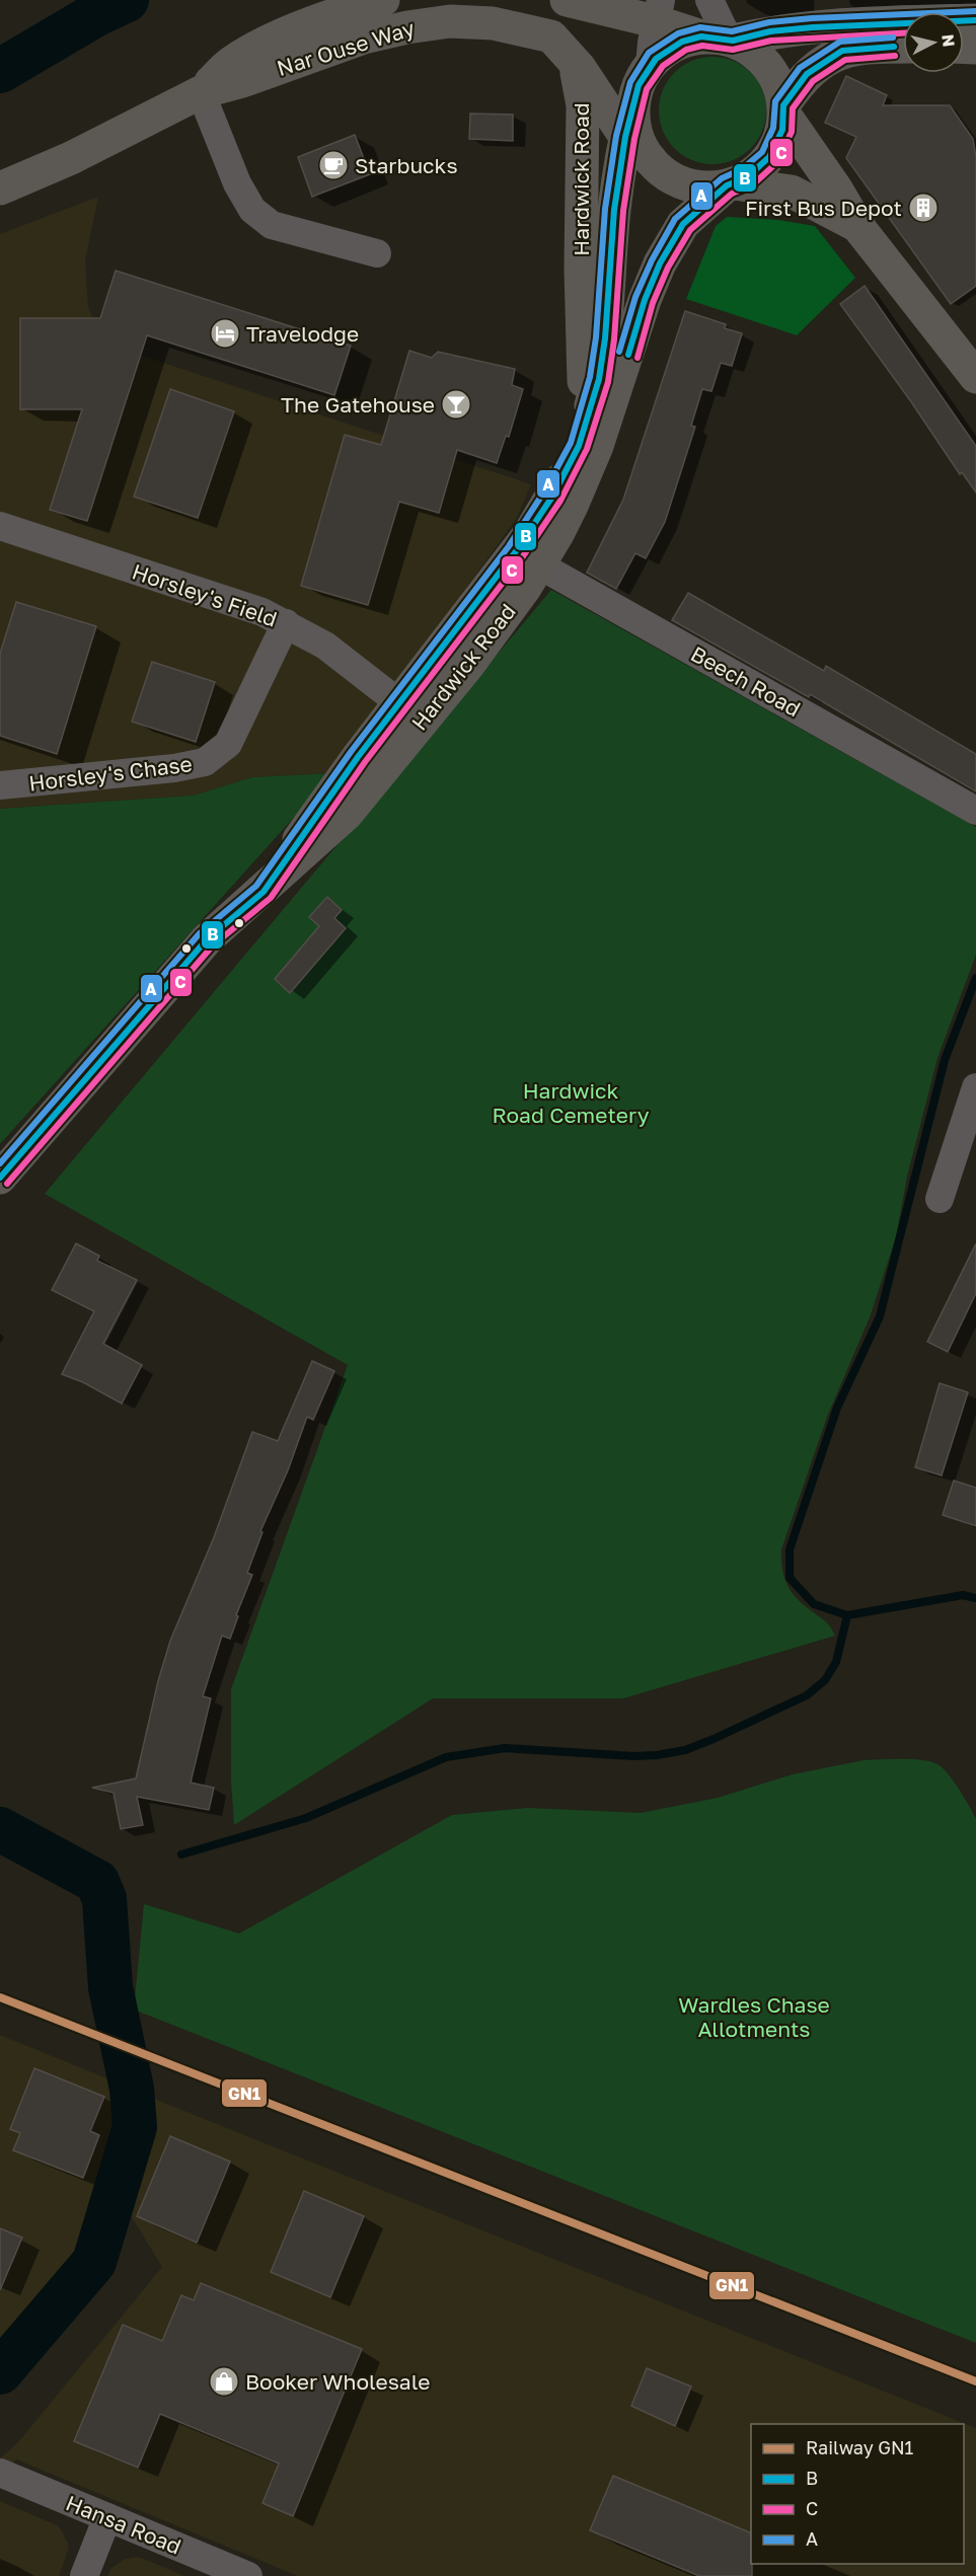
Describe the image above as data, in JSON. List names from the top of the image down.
{
  "streets": {
    "main road": ["Nar Ouse Way", "Hardwick Road"],
    "street": [
      "Horsley's Field",
      "Beech Road",
      "Horsley's Chase",
      "Hansa Road"
    ]
  },
  "crossings": [
    ["Nar Ouse Way", "Hardwick Road"],
    ["Hardwick Road", "Horsley's Field"],
    ["Hardwick Road", "Beech Road"],
    ["Horsley's Field", "Horsley's Chase"]
  ],
  "parks": ["Hardwick Road Cemetery", "Wardles Chase Allotments"],
  "places": {
    "cafe": ["Starbucks"],
    "building": ["First Bus Depot"],
    "hotel": ["Travelodge"],
    "bar": ["The Gatehouse"],
    "shop": ["Booker Wholesale"]
  },
  "lines": [
    "transit line A",
    "transit line B",
    "transit line C",
    "rail line GN1"
  ],
  "legend": [
    "Railway GN1",
    "B",
    "C",
    "A"
  ],
  "north": "right"
}
